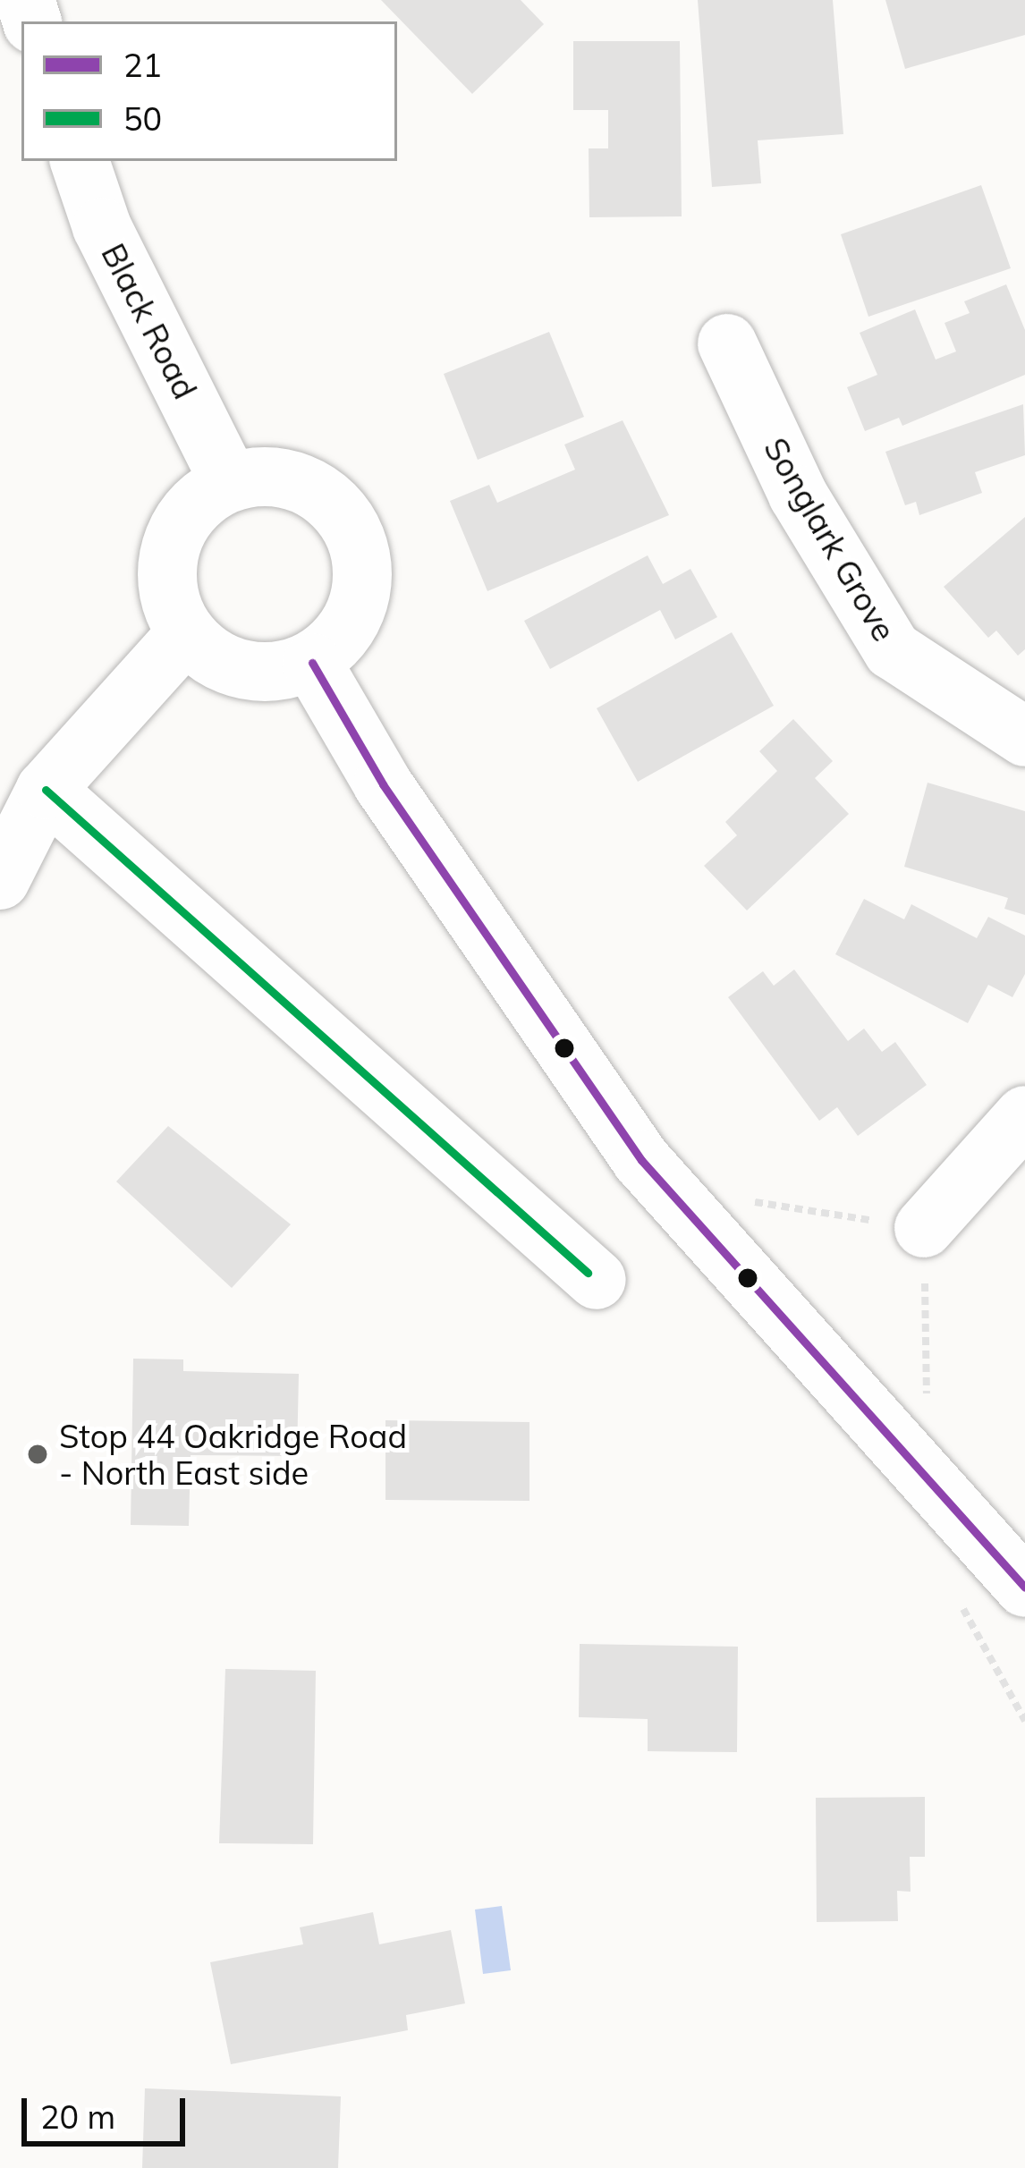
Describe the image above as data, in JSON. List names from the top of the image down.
{
  "streets": {
    "main road": ["Black Road", "Songlark Grove"]
  },
  "places": ["Stop 44 Oakridge Road - North East side"],
  "lines": ["transit line 21", "transit line 50"],
  "legend": ["21", "50"],
  "scale_bar": "20 m"
}
